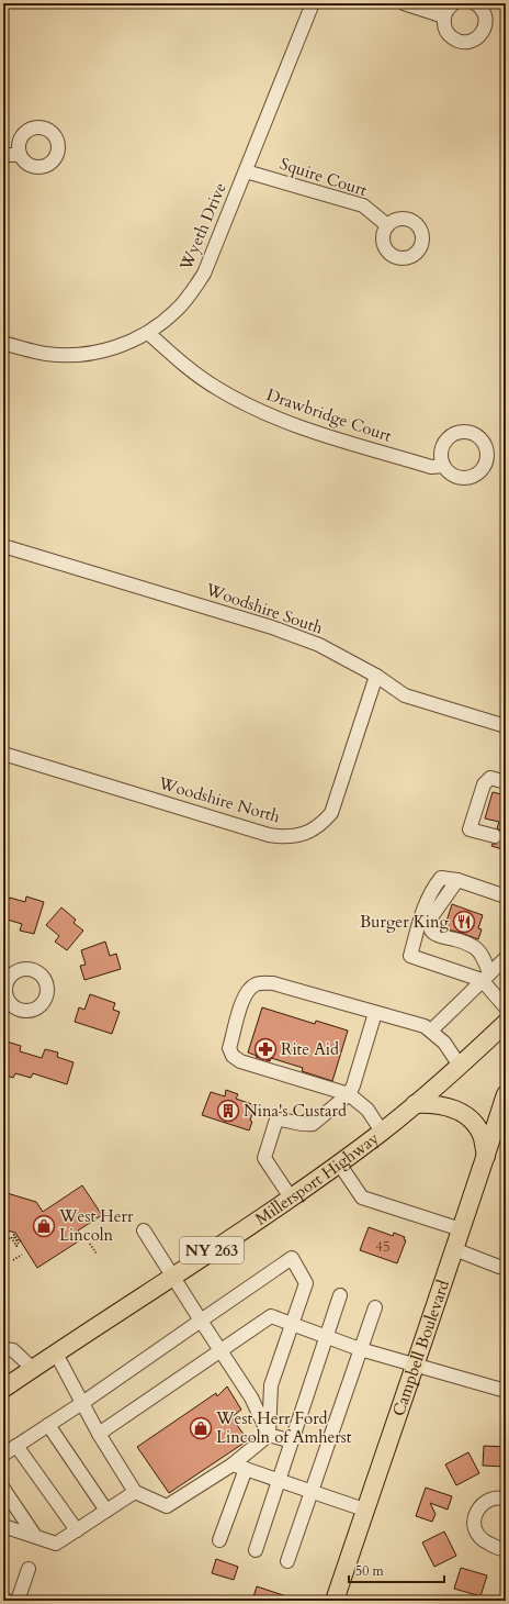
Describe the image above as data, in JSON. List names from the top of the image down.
{
  "streets": {
    "main road": ["Millersport Highway", "NY 263", "Campbell Boulevard"],
    "street": [
      "Squire Court",
      "Wyeth Drive",
      "Drawbridge Court",
      "Woodshire South",
      "Woodshire North"
    ]
  },
  "crossings": [
    ["Squire Court", "Wyeth Drive"],
    ["Wyeth Drive", "Drawbridge Court"],
    ["Woodshire South", "Woodshire North"]
  ],
  "places": {
    "restaurant": ["Burger King"],
    "pharmacy": ["Rite Aid"],
    "building": ["Nina's Custard"],
    "shop": ["West Herr Lincoln", "West Herr Ford Lincoln of Amherst"]
  },
  "house_numbers": ["45"],
  "scale_bar": "50 m"
}
